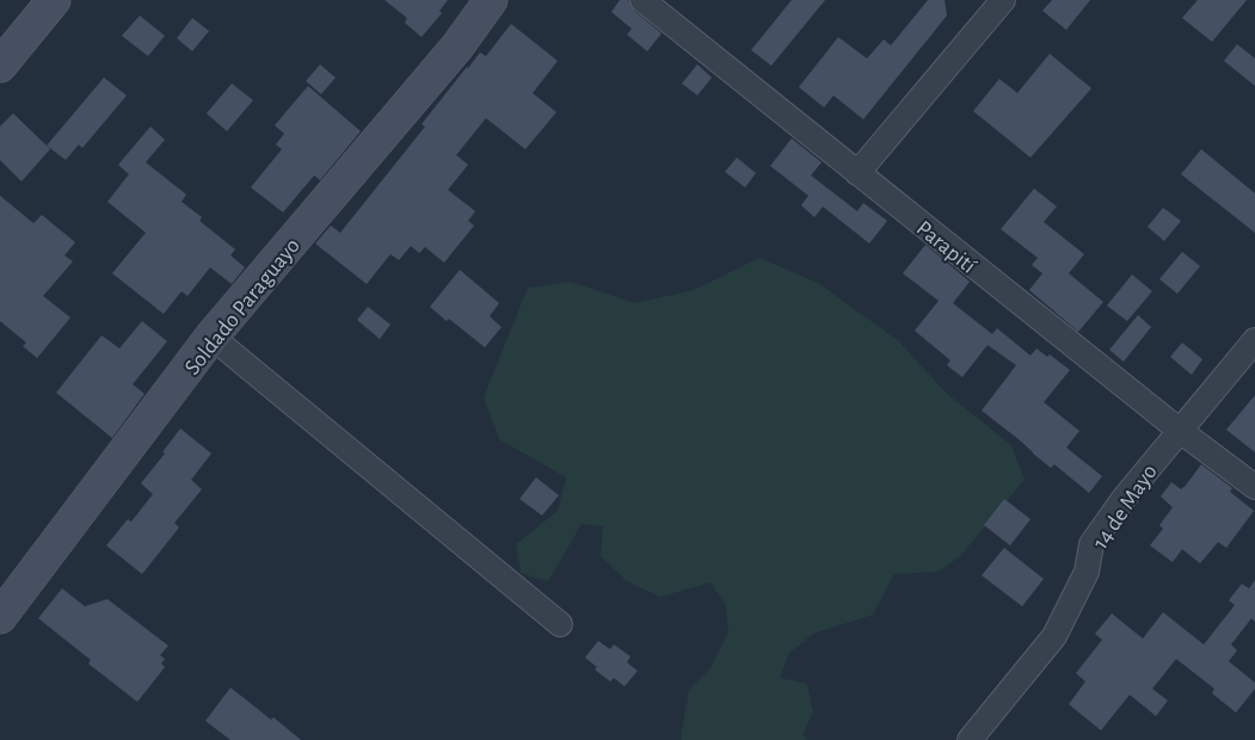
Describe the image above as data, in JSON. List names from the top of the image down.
{
  "streets": {
    "street": ["Parapití", "Soldado Paraguayo", "14 de Mayo"]
  },
  "crossings": [
    ["Parapití", "14 de Mayo"]
  ]
}
